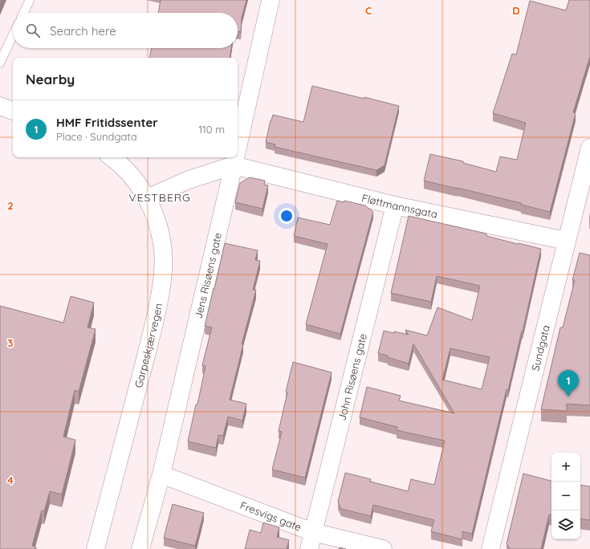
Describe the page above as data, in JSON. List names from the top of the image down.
{
  "streets": {
    "street": [
      "Fløttmannsgata",
      "Jens Risøens gate",
      "Garpeskjærvegen",
      "Sundgata",
      "John Risøens gate",
      "Fresvigs gate"
    ]
  },
  "crossings": [
    ["Fløttmannsgata", "Jens Risøens gate"],
    ["Fløttmannsgata", "Sundgata"],
    ["Fløttmannsgata", "John Risøens gate"],
    ["Jens Risøens gate", "Fresvigs gate"],
    ["John Risøens gate", "Fresvigs gate"]
  ],
  "districts": ["VESTBERG"],
  "page": {
    "search": "Search here",
    "heading": "Nearby",
    "list": [
      {
        "mark": "1",
        "name": "HMF Fritidssenter",
        "note": "Place · Sundgata",
        "value": "110 m"
      }
    ],
    "pins": "1",
    "map_buttons": ["+", "−"]
  },
  "grid": {
    "columns": ["C", "D"],
    "rows": ["2", "3", "4"]
  }
}
